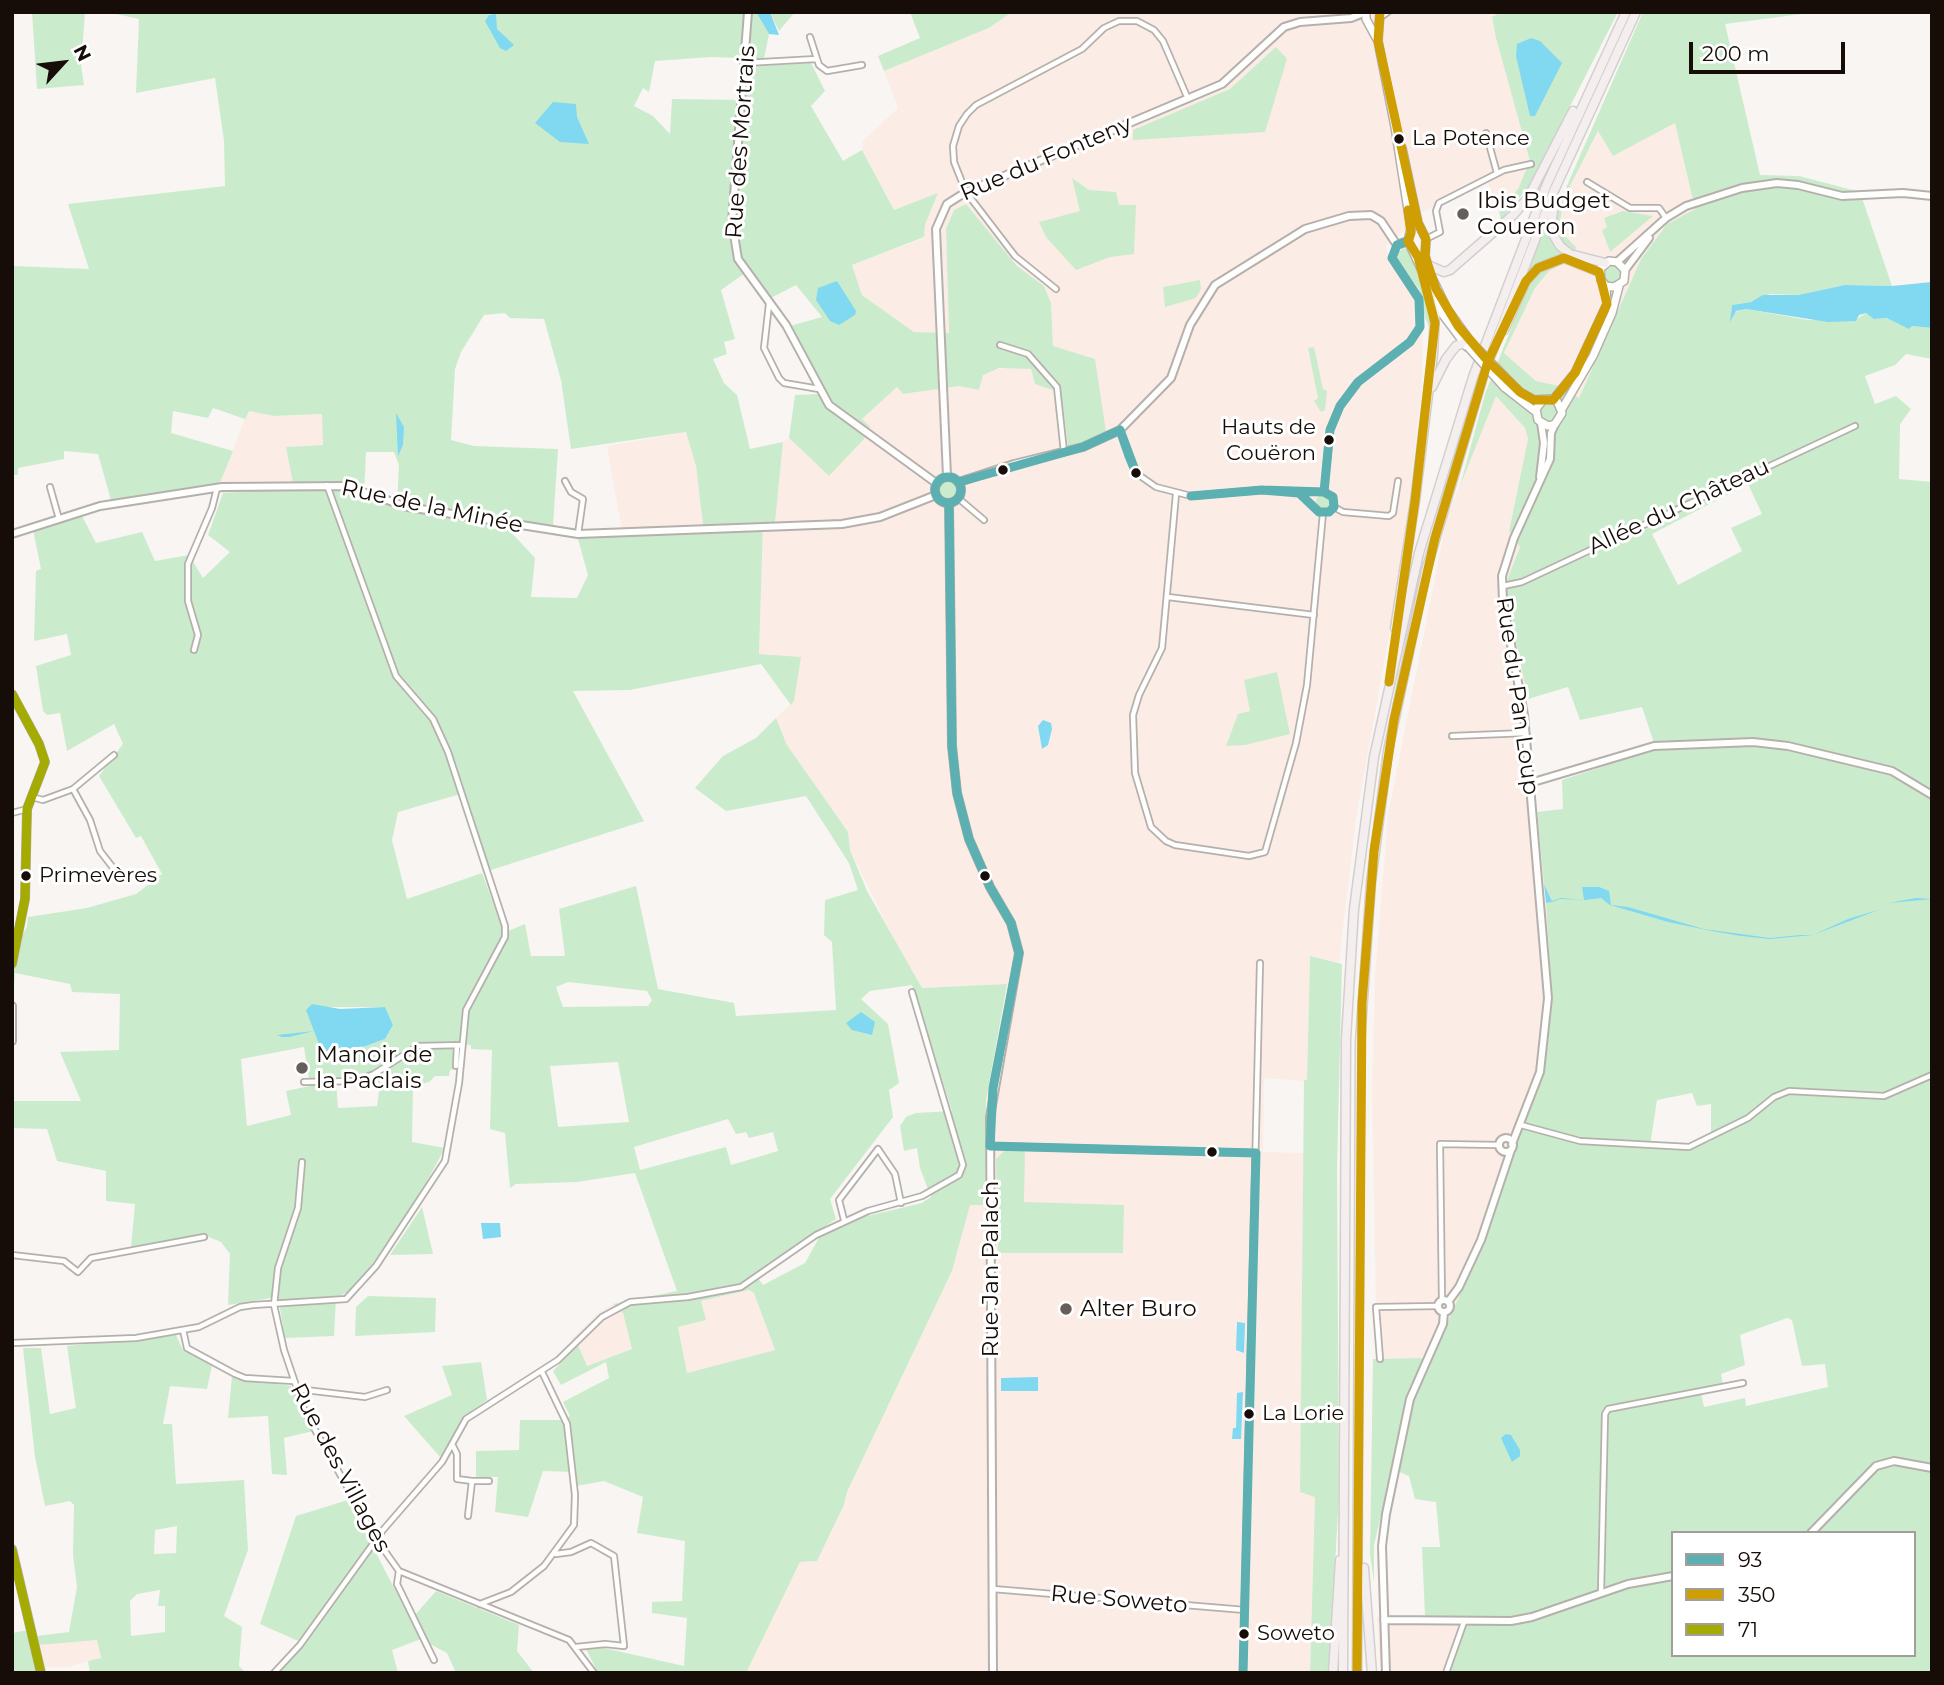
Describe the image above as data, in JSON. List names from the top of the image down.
{
  "streets": {
    "street": [
      "Rue des Mortrais",
      "Rue du Fonteny",
      "Rue de la Minée",
      "Allée du Château",
      "Rue du Pan Loup",
      "Rue Jan Palach",
      "Rue des Villages",
      "Rue Soweto"
    ]
  },
  "crossings": [
    ["Rue des Mortrais", "Rue du Fonteny"],
    ["Rue des Mortrais", "Rue de la Minée"],
    ["Rue des Mortrais", "Rue Jan Palach"],
    ["Rue du Fonteny", "Rue de la Minée"],
    ["Rue du Fonteny", "Rue Jan Palach"],
    ["Rue de la Minée", "Rue Jan Palach"],
    ["Allée du Château", "Rue du Pan Loup"],
    ["Rue Jan Palach", "Rue Soweto"]
  ],
  "places": [
    "La Potence",
    "Ibis Budget Coueron",
    "Hauts de Couëron",
    "Primevères",
    "Manoir de la Paclais",
    "Alter Buro",
    "La Lorie",
    "Soweto"
  ],
  "lines": ["transit line 350", "transit line 93", "transit line 71"],
  "legend": ["93", "350", "71"],
  "scale_bar": "200 m",
  "north": "top right"
}
